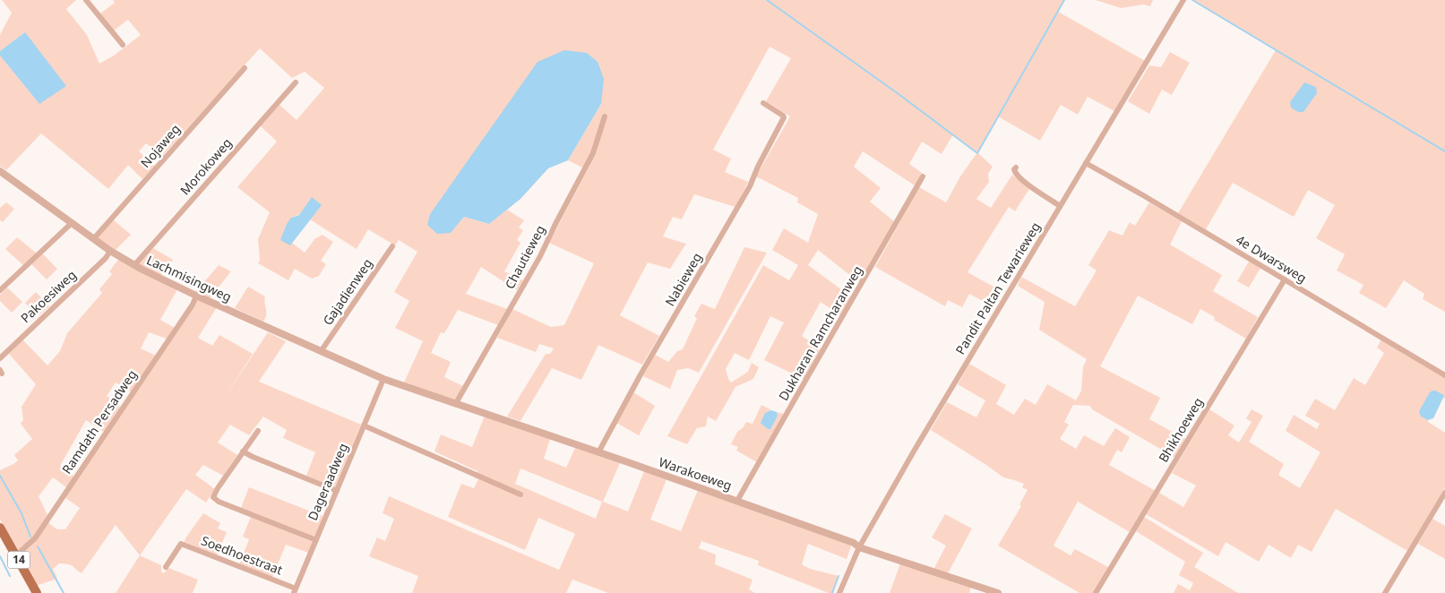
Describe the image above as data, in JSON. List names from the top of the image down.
{
  "streets": {
    "main road": ["14"],
    "street": [
      "Nojaweg",
      "Morokoweg",
      "Chautieweg",
      "4e Dwarsweg",
      "Lachmisingweg",
      "Nabieweg",
      "Pandit Paltan Tewarieweg",
      "Gajadienweg",
      "Pakoesiweg",
      "Dukharan Ramcharanweg",
      "Ramdath Persadweg",
      "Bhikhoeweg",
      "Warakoeweg",
      "Dageraadweg",
      "Soedhoestraat"
    ]
  },
  "crossings": [
    ["Nojaweg", "Lachmisingweg"],
    ["Morokoweg", "Lachmisingweg"],
    ["Chautieweg", "Warakoeweg"],
    ["4e Dwarsweg", "Pandit Paltan Tewarieweg"],
    ["4e Dwarsweg", "Bhikhoeweg"],
    ["Lachmisingweg", "Gajadienweg"],
    ["Lachmisingweg", "Pakoesiweg"],
    ["Lachmisingweg", "Ramdath Persadweg"],
    ["Lachmisingweg", "Warakoeweg"],
    ["Lachmisingweg", "Dageraadweg"],
    ["Nabieweg", "Warakoeweg"],
    ["Pandit Paltan Tewarieweg", "Warakoeweg"],
    ["Dukharan Ramcharanweg", "Warakoeweg"],
    ["Ramdath Persadweg", "14"],
    ["Warakoeweg", "Dageraadweg"],
    ["Dageraadweg", "Soedhoestraat"]
  ]
}
